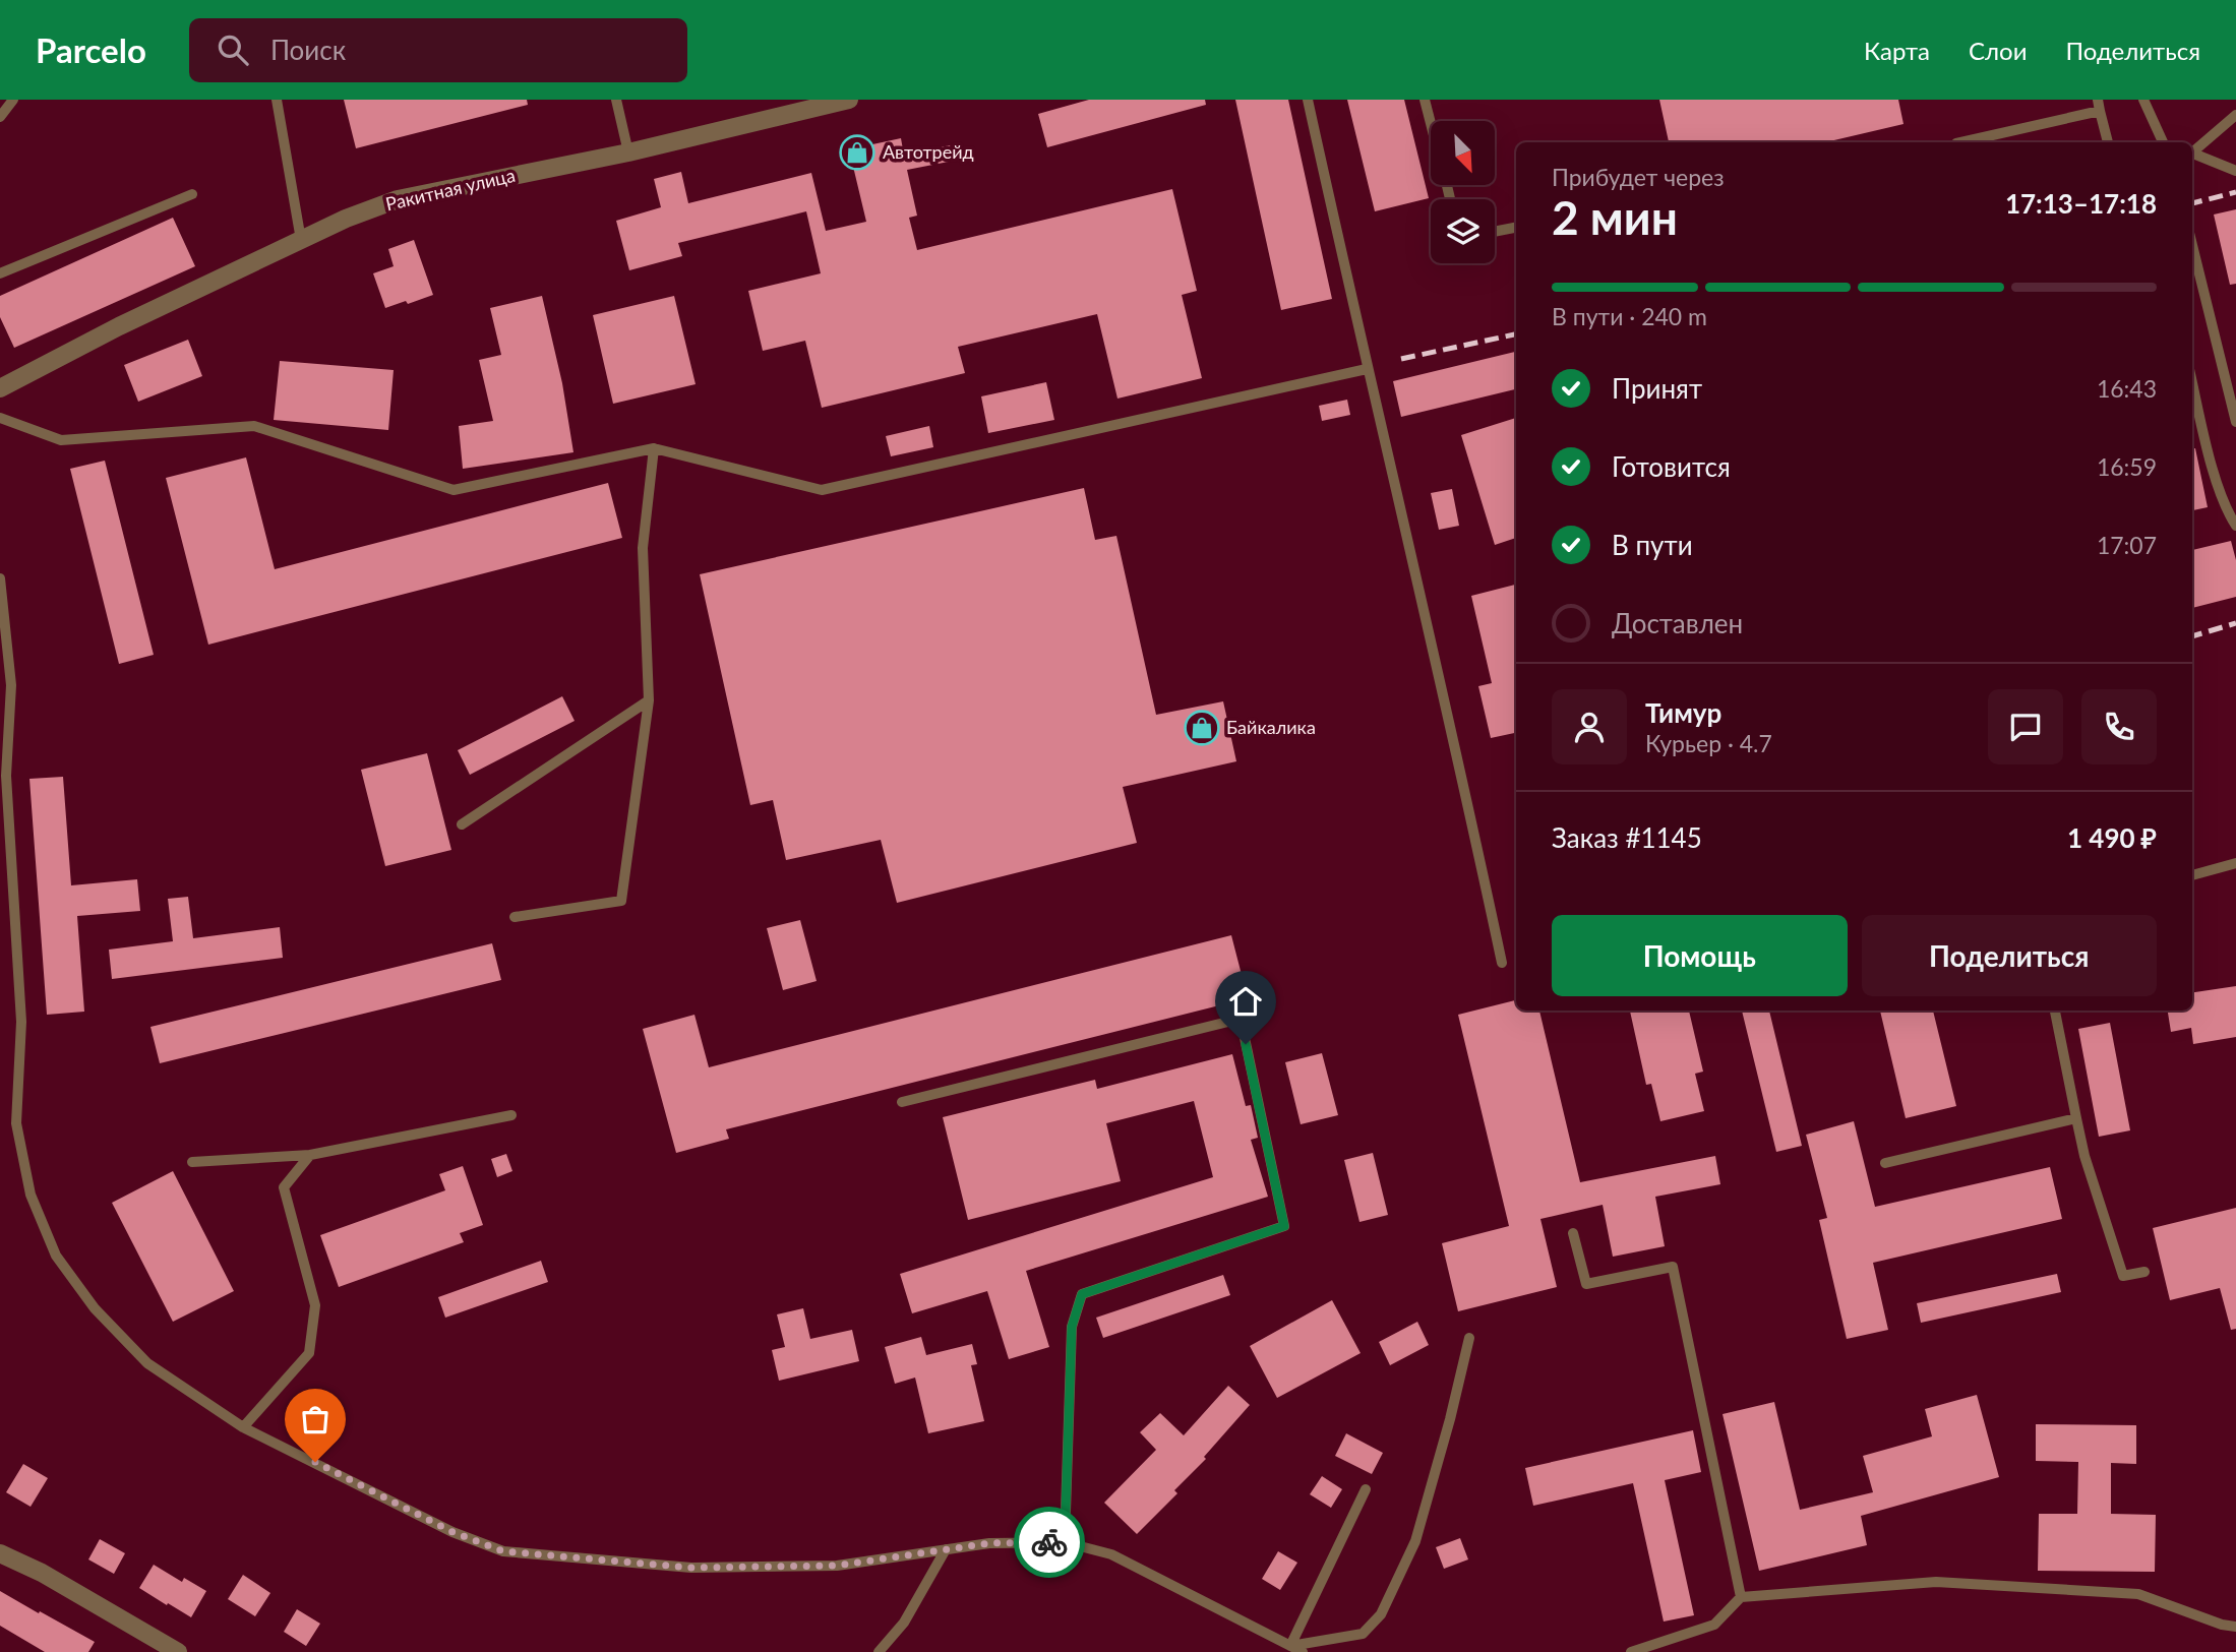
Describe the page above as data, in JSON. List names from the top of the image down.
{
  "streets": {
    "street": ["Ракитная улица"]
  },
  "places": {
    "shop": ["Автотрейд", "Байкалика"]
  },
  "north": "bottom right",
  "page": {
    "header": "Parcelo",
    "search": "Поиск",
    "nav": ["Карта", "Слои", "Поделиться"],
    "heading": ["2 мин", "Прибудет через", "17:13–17:18"],
    "panel": [
      "Тимур",
      "Курьер · 4.7",
      "Заказ #1145",
      "1 490 ₽"
    ],
    "bar": "В пути · 240 m",
    "list": [
      ["Принят", "16:43"],
      ["Готовится", "16:59"],
      ["В пути", "17:07"],
      "Доставлен"
    ],
    "buttons": ["Помощь", "Поделиться"]
  }
}
